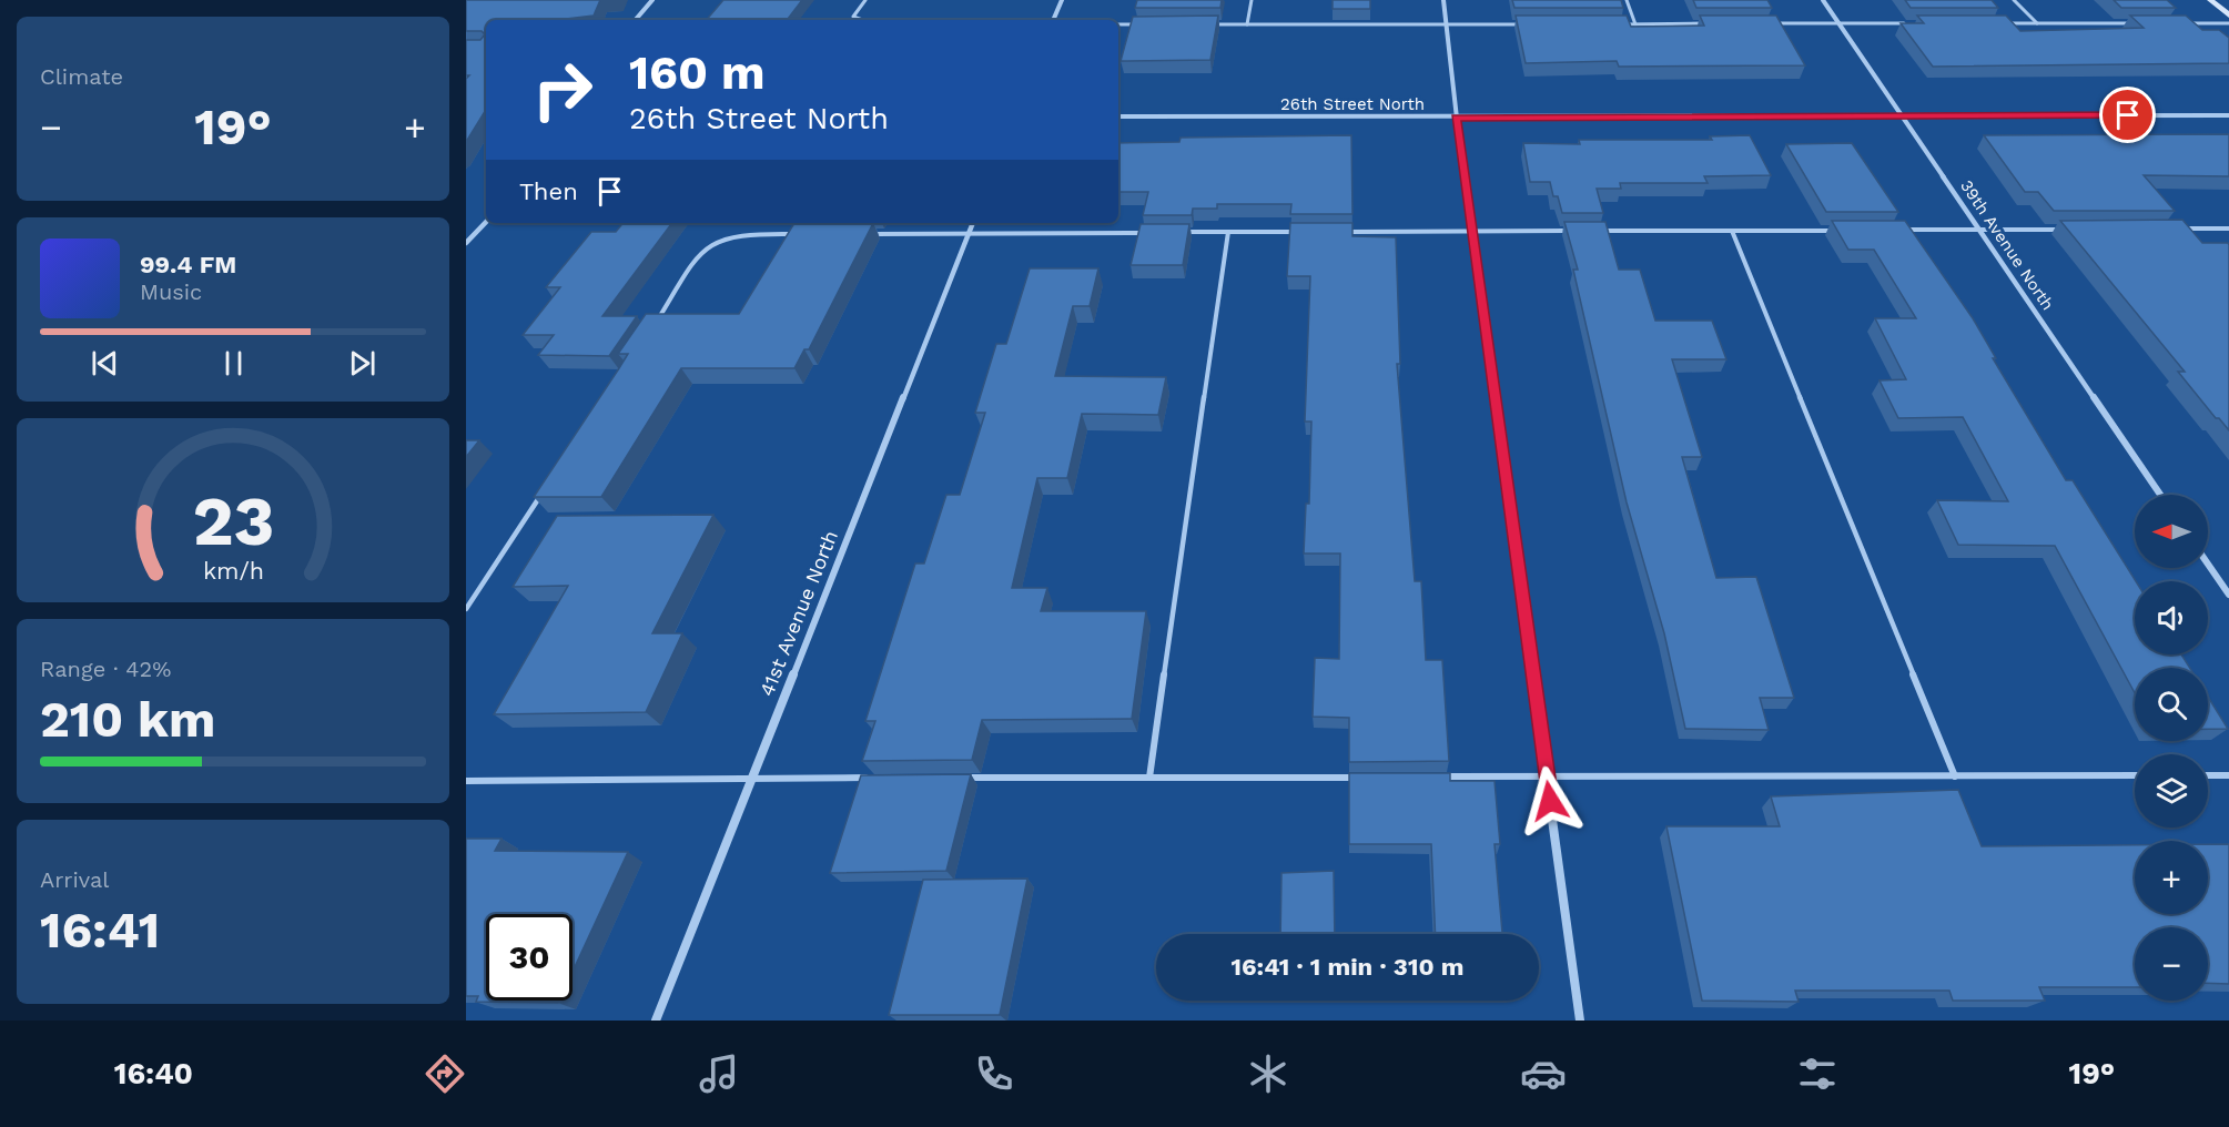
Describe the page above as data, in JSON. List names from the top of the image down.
{
  "streets": {
    "street": ["26th Street North", "39th Avenue North", "41st Avenue North"]
  },
  "crossings": [
    ["26th Street North", "39th Avenue North"]
  ],
  "north": "left",
  "page": {
    "tile": [
      "Climate",
      ["Range · 42%", "210 km"],
      ["Arrival", "16:41"]
    ],
    "turn": ["160 m", "26th Street North"],
    "heat": ["−", "19°", "+"],
    "then": "Then",
    "song": ["99.4 FM", "Music"],
    "map_buttons": ["+", "−"],
    "limit": "30",
    "trip": "16:41 · 1 min · 310 m",
    "tabs": ["16:40", "19°"],
    "gauge": ["23", "km/h"]
  }
}
